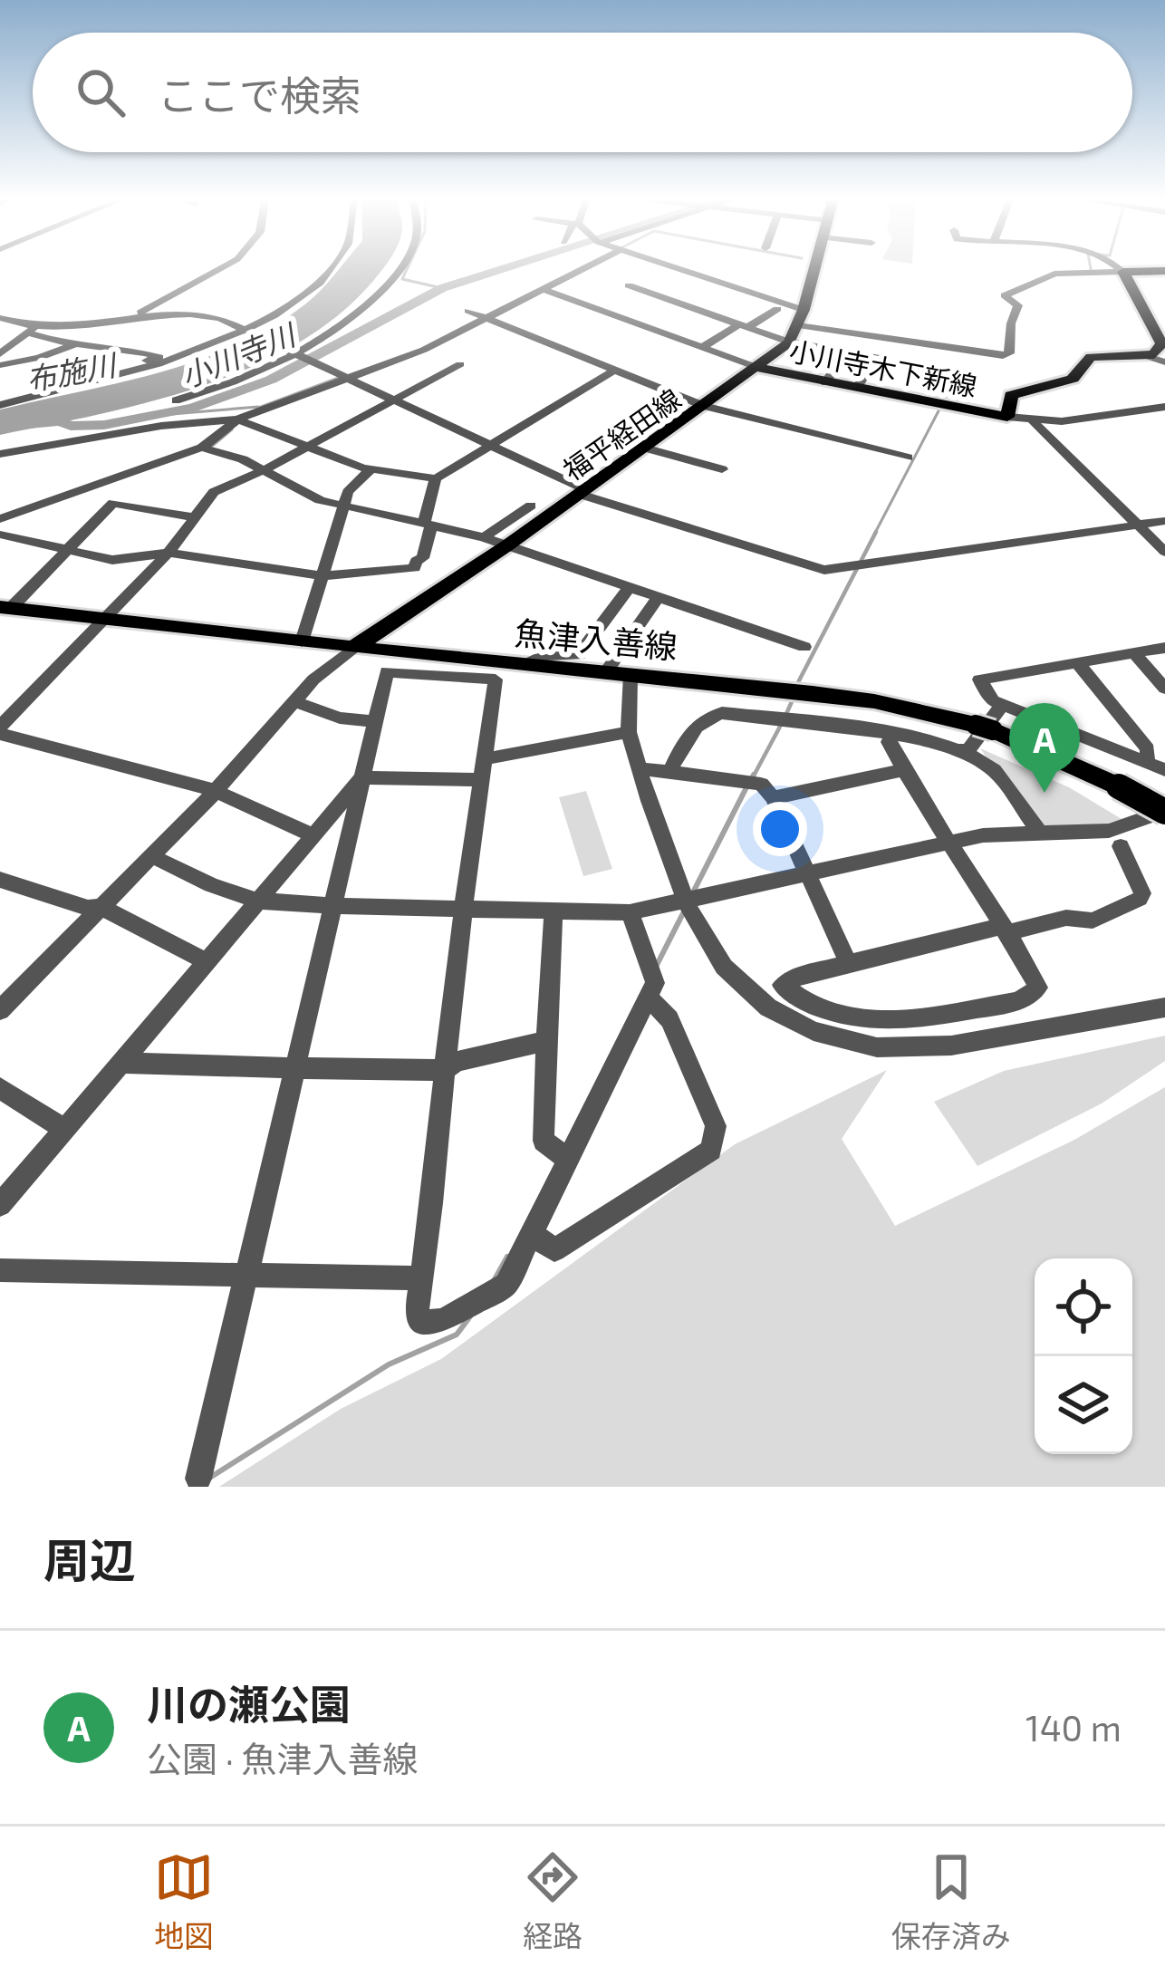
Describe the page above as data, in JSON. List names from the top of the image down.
{
  "streets": {
    "main road": ["小川寺木下新線", "福平経田線", "魚津入善線"]
  },
  "crossings": [
    ["小川寺木下新線", "福平経田線"],
    ["福平経田線", "魚津入善線"]
  ],
  "water": ["小川寺川", "布施川"],
  "page": {
    "search": "ここで検索",
    "pins": "A",
    "heading": "周辺",
    "list": [
      {
        "mark": "A",
        "name": "川の瀬公園",
        "note": "公園 · 魚津入善線",
        "value": "140 m"
      }
    ],
    "nav": ["地図", "経路", "保存済み"]
  }
}
